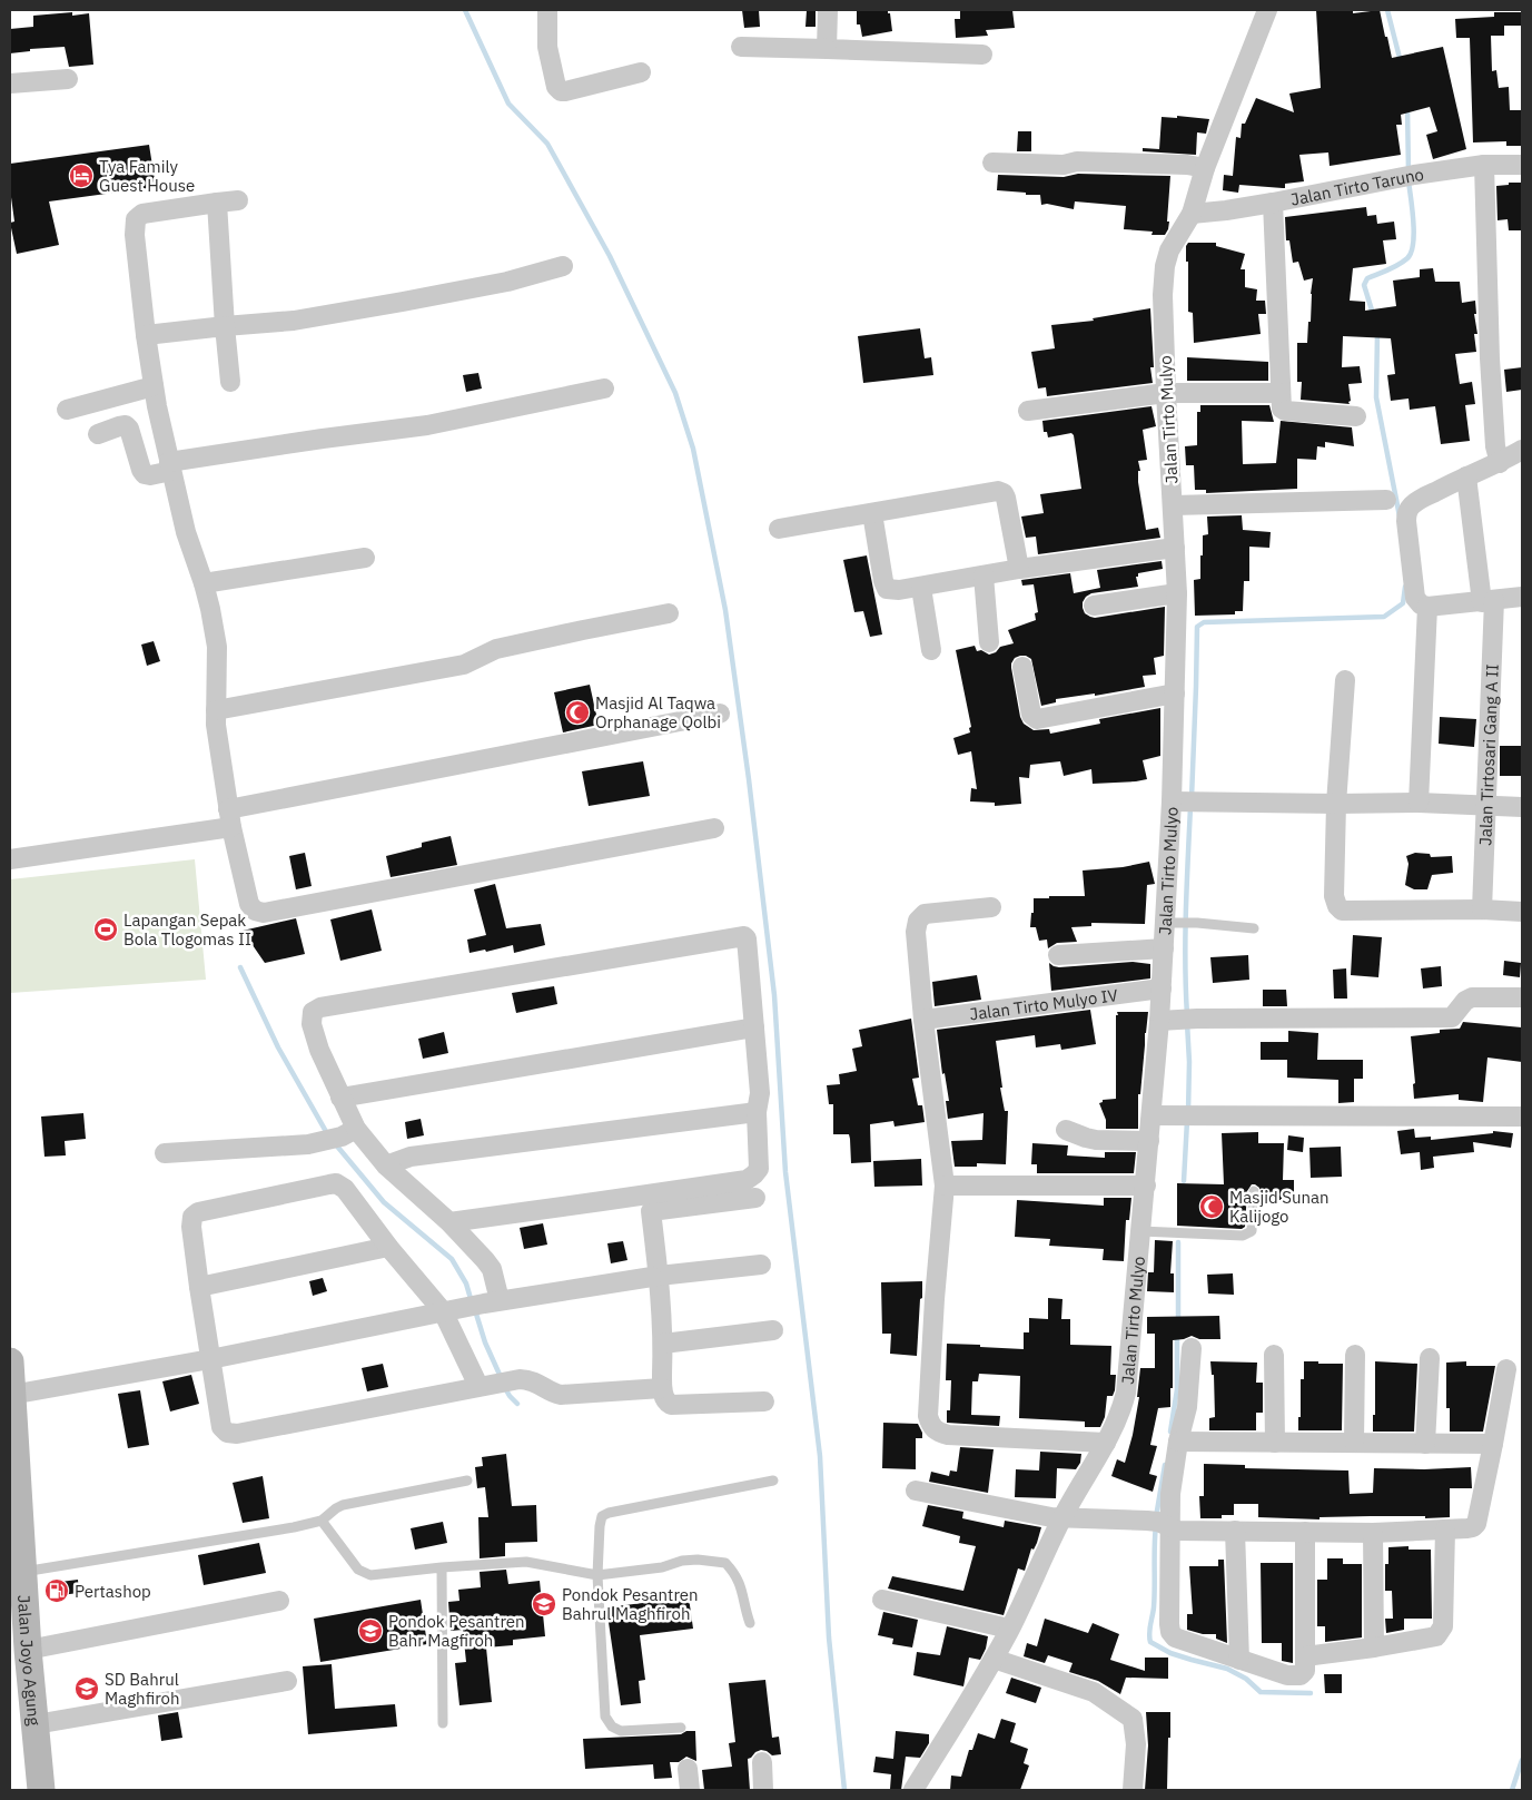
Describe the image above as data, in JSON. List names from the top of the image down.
{
  "streets": {
    "main road": ["Jalan Joyo Agung"],
    "street": [
      "Jalan Tirto Taruno",
      "Jalan Tirto Mulyo",
      "Jalan Tirtosari Gang A II",
      "Jalan Tirto Mulyo IV"
    ]
  },
  "crossings": [
    ["Jalan Tirto Taruno", "Jalan Tirto Mulyo"],
    ["Jalan Tirto Mulyo", "Jalan Tirto Mulyo IV"]
  ],
  "places": {
    "hotel": ["Tya Family Guest House"],
    "mosque": ["Masjid Al Taqwa Orphanage Qolbi", "Masjid Sunan Kalijogo"],
    "sports": ["Lapangan Sepak Bola Tlogomas II"],
    "fuel station": ["Pertashop"],
    "school or university": ["Pondok Pesantren Bahrul Maghfiroh", "Pondok Pesantren Bahr Magfiroh", "SD Bahrul Maghfiroh"]
  }
}
